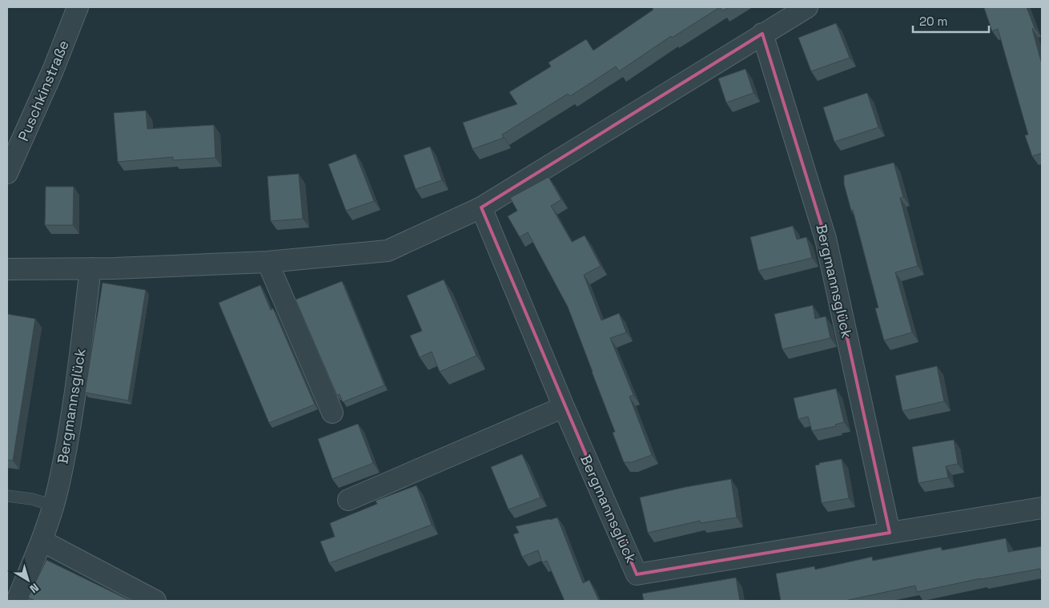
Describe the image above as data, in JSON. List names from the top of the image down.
{
  "streets": {
    "street": ["Puschkinstraße", "Bergmannsglück"]
  },
  "scale_bar": "20 m",
  "north": "bottom right"
}
